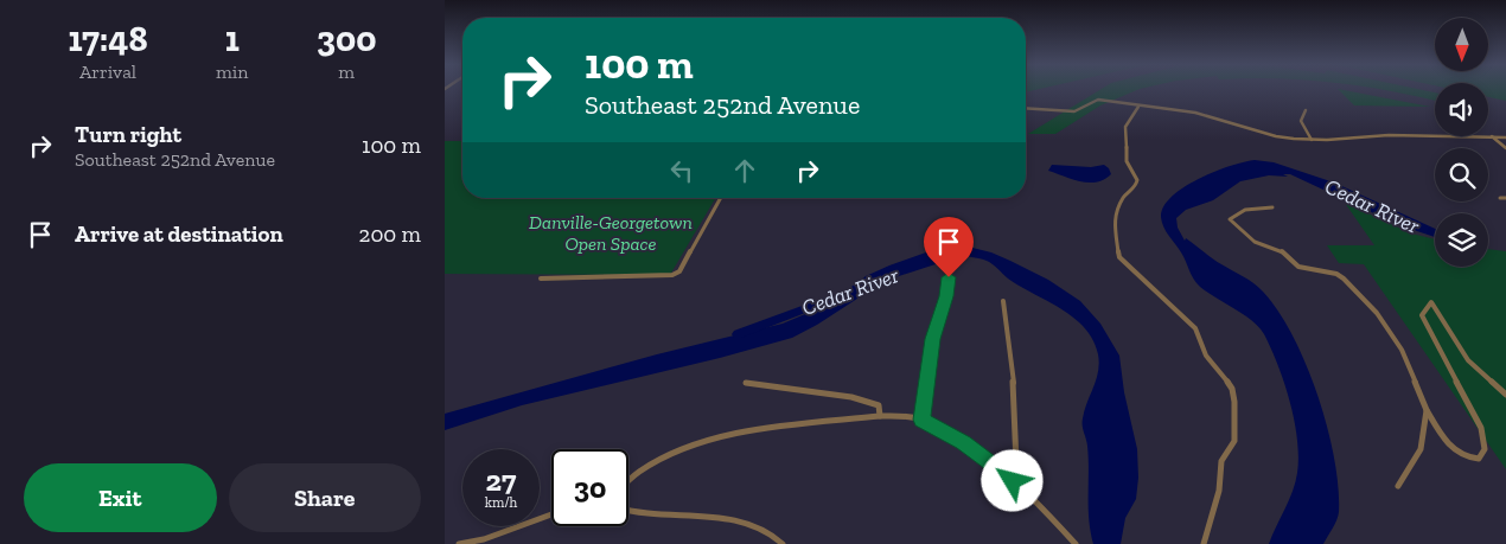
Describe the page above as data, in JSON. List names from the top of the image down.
{
  "water": ["Cedar River"],
  "parks": ["Danville-Georgetown Open Space"],
  "north": "bottom",
  "page": {
    "eta": [
      "17:48",
      "Arrival",
      "1",
      "min",
      "300",
      "m"
    ],
    "turn": ["100 m", "Southeast 252nd Avenue"],
    "list": [
      {
        "name": "Turn right",
        "note": "Southeast 252nd Avenue",
        "value": "100 m"
      },
      {
        "name": "Arrive at destination",
        "value": "200 m"
      }
    ],
    "speed": "27 km/h",
    "limit": "30",
    "buttons": ["Exit", "Share"]
  }
}
